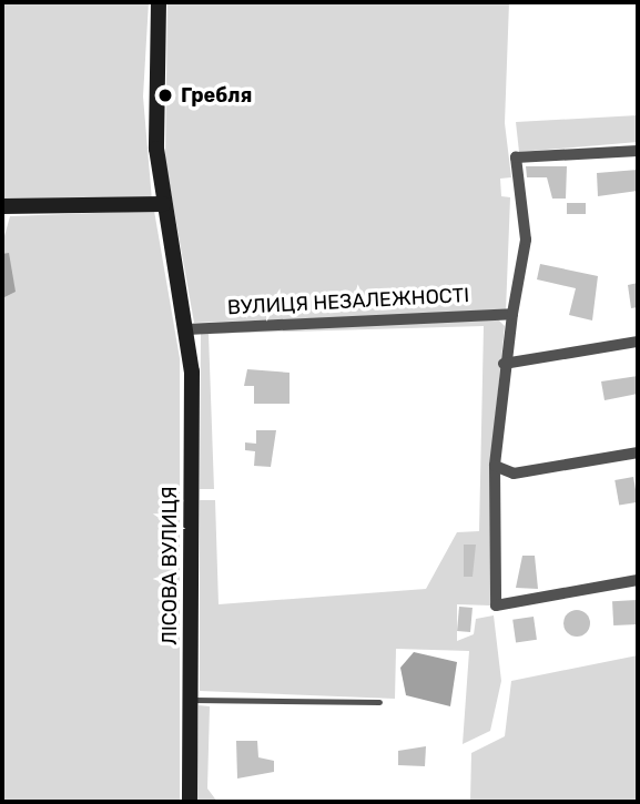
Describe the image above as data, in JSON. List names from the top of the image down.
{
  "streets": {
    "street": ["ВУЛИЦЯ НЕЗАЛЕЖНОСТІ", "ЛІСОВА ВУЛИЦЯ"]
  },
  "crossings": [
    ["ВУЛИЦЯ НЕЗАЛЕЖНОСТІ", "ЛІСОВА ВУЛИЦЯ"]
  ],
  "places": ["Гребля"]
}
